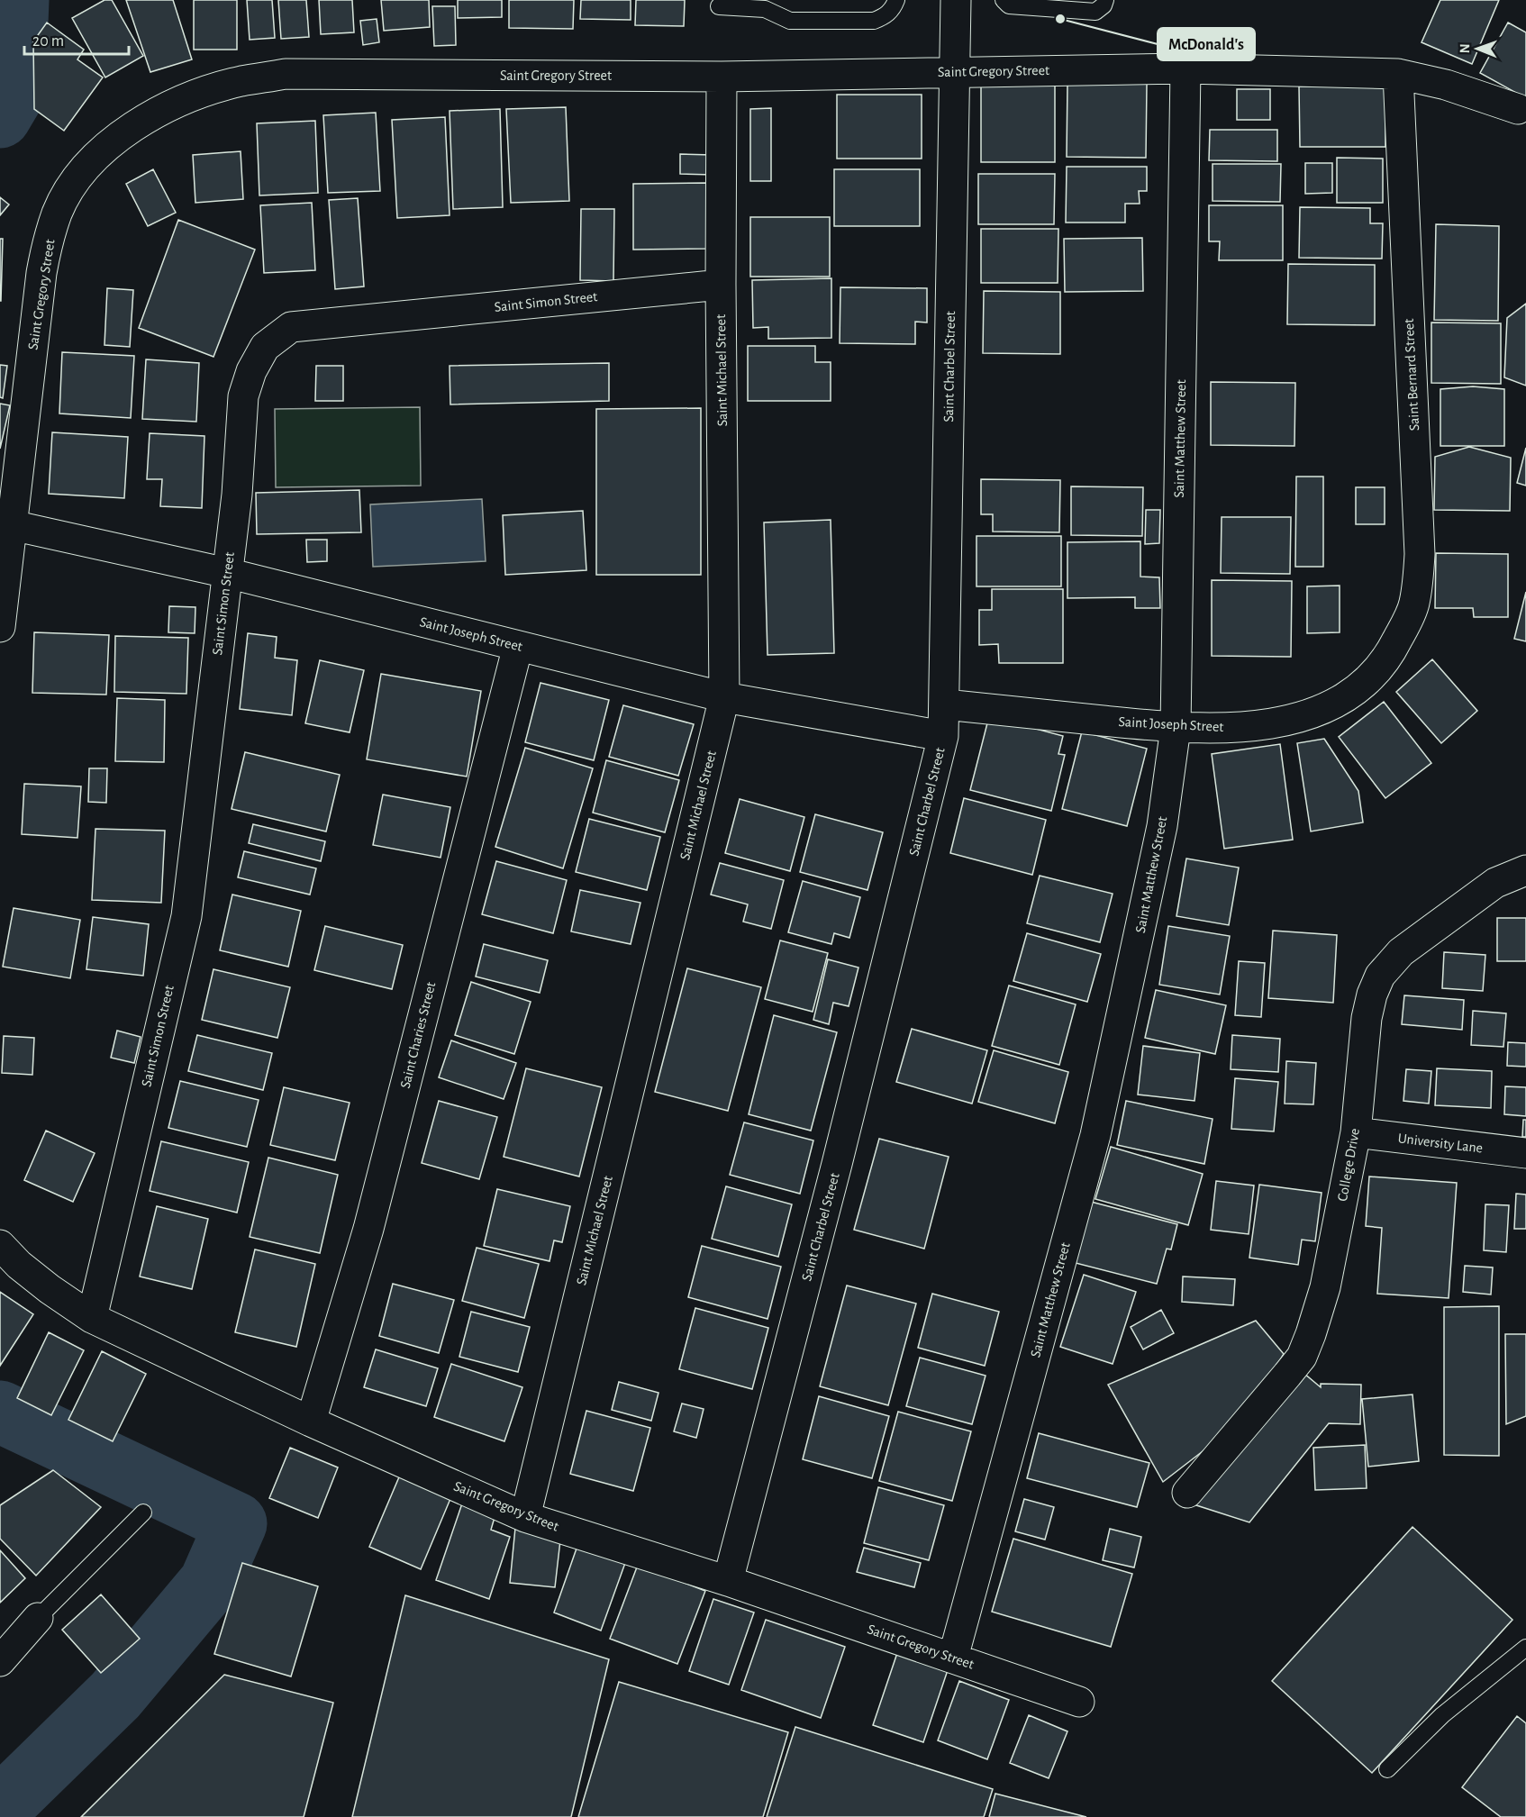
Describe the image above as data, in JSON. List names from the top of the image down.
{
  "streets": {
    "street": [
      "Saint Gregory Street",
      "Saint Simon Street",
      "Saint Charbel Street",
      "Saint Michael Street",
      "Saint Bernard Street",
      "Saint Matthew Street",
      "Saint Joseph Street",
      "Saint Charies Street",
      "University Lane",
      "College Drive"
    ]
  },
  "crossings": [
    ["Saint Gregory Street", "Saint Simon Street"],
    ["Saint Gregory Street", "Saint Charbel Street"],
    ["Saint Gregory Street", "Saint Michael Street"],
    ["Saint Gregory Street", "Saint Bernard Street"],
    ["Saint Gregory Street", "Saint Matthew Street"],
    ["Saint Gregory Street", "Saint Joseph Street"],
    ["Saint Gregory Street", "Saint Charies Street"],
    ["Saint Simon Street", "Saint Michael Street"],
    ["Saint Simon Street", "Saint Joseph Street"],
    ["Saint Charbel Street", "Saint Joseph Street"],
    ["Saint Michael Street", "Saint Joseph Street"],
    ["Saint Bernard Street", "Saint Joseph Street"],
    ["Saint Matthew Street", "Saint Joseph Street"],
    ["Saint Joseph Street", "Saint Charies Street"],
    ["University Lane", "College Drive"]
  ],
  "places": ["McDonald's"],
  "scale_bar": "20 m",
  "north": "left"
}
